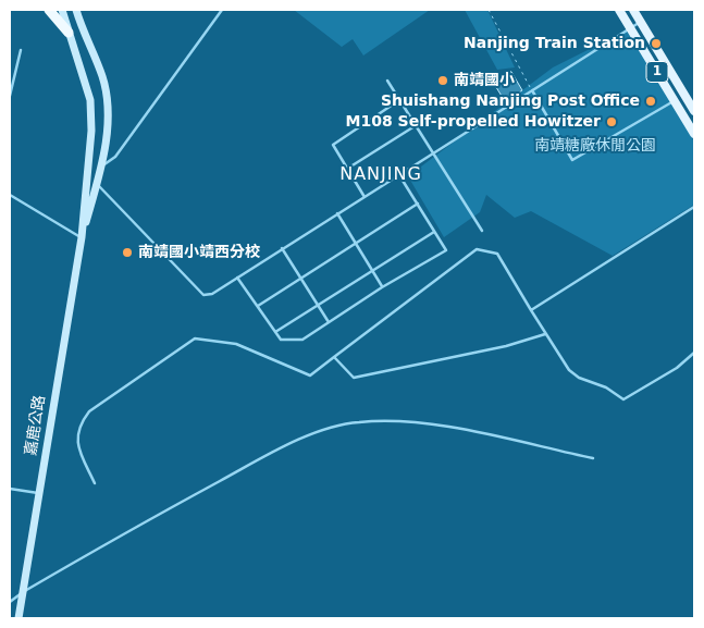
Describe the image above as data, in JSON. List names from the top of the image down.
{
  "streets": {
    "main road": ["1", "嘉鹿公路"]
  },
  "districts": ["NANJING"],
  "parks": ["南靖糖廠休閒公園"],
  "places": [
    "Nanjing Train Station",
    "南靖國小",
    "Shuishang Nanjing Post Office",
    "M108 Self-propelled Howitzer",
    "南靖國小靖西分校"
  ]
}
